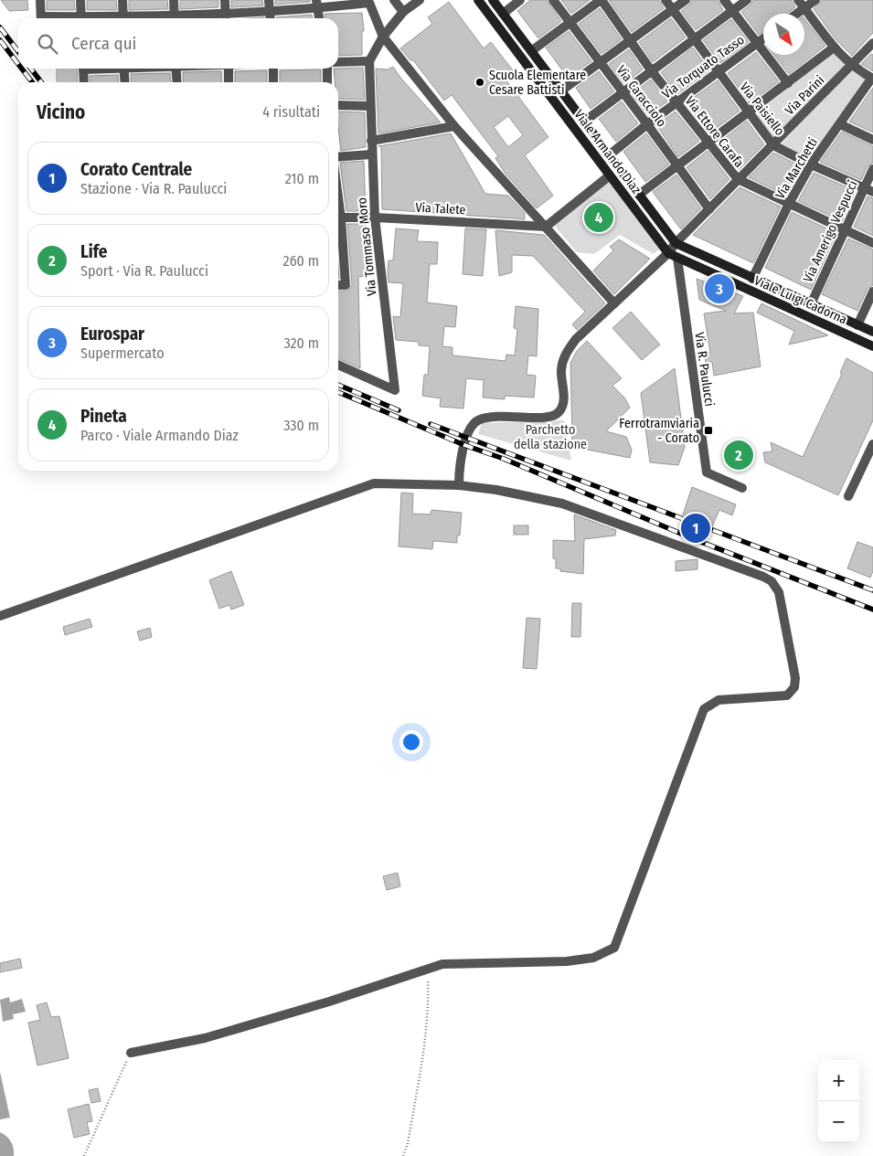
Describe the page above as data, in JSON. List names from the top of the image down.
{
  "streets": {
    "main road": ["Viale Armando Diaz", "Viale Luigi Cadorna"],
    "street": [
      "Via Torquato Tasso",
      "Via Parini",
      "Via Caracciolo",
      "Via Paisiello",
      "Via Ettore Carafa",
      "Via Marchetti",
      "Via Talete",
      "Via Amerigo Vespucci",
      "Via Tommaso Moro",
      "Via R. Paulucci"
    ]
  },
  "crossings": [
    ["Via Torquato Tasso", "Via Caracciolo"],
    ["Via Torquato Tasso", "Via Paisiello"],
    ["Via Torquato Tasso", "Via Ettore Carafa"],
    ["Via Parini", "Via Caracciolo"],
    ["Via Parini", "Via Paisiello"],
    ["Via Parini", "Via Ettore Carafa"],
    ["Via Parini", "Viale Armando Diaz"],
    ["Via Parini", "Viale Luigi Cadorna"],
    ["Via Paisiello", "Via Marchetti"],
    ["Via Paisiello", "Via Amerigo Vespucci"],
    ["Via Ettore Carafa", "Via Marchetti"],
    ["Via Ettore Carafa", "Via Amerigo Vespucci"],
    ["Viale Armando Diaz", "Viale Luigi Cadorna"],
    ["Via Marchetti", "Viale Luigi Cadorna"],
    ["Via Talete", "Via Tommaso Moro"],
    ["Via Amerigo Vespucci", "Viale Luigi Cadorna"],
    ["Viale Luigi Cadorna", "Via R. Paulucci"]
  ],
  "parks": ["Parchetto della stazione"],
  "places": {
    "other": ["Scuola Elementare Cesare Battisti"],
    "transit": ["Ferrotramviaria - Corato"]
  },
  "north": "bottom right",
  "page": {
    "search": "Cerca qui",
    "heading": ["Vicino", "4 risultati"],
    "list": [
      {
        "mark": "1",
        "name": "Corato Centrale",
        "note": "Stazione · Via R. Paulucci",
        "value": "210 m"
      },
      {
        "mark": "2",
        "name": "Life",
        "note": "Sport · Via R. Paulucci",
        "value": "260 m"
      },
      {
        "mark": "3",
        "name": "Eurospar",
        "note": "Supermercato",
        "value": "320 m"
      },
      {
        "mark": "4",
        "name": "Pineta",
        "note": "Parco · Viale Armando Diaz",
        "value": "330 m"
      }
    ],
    "pins": [
      "4",
      "3",
      "2",
      "1"
    ],
    "map_buttons": ["+", "−"]
  }
}
